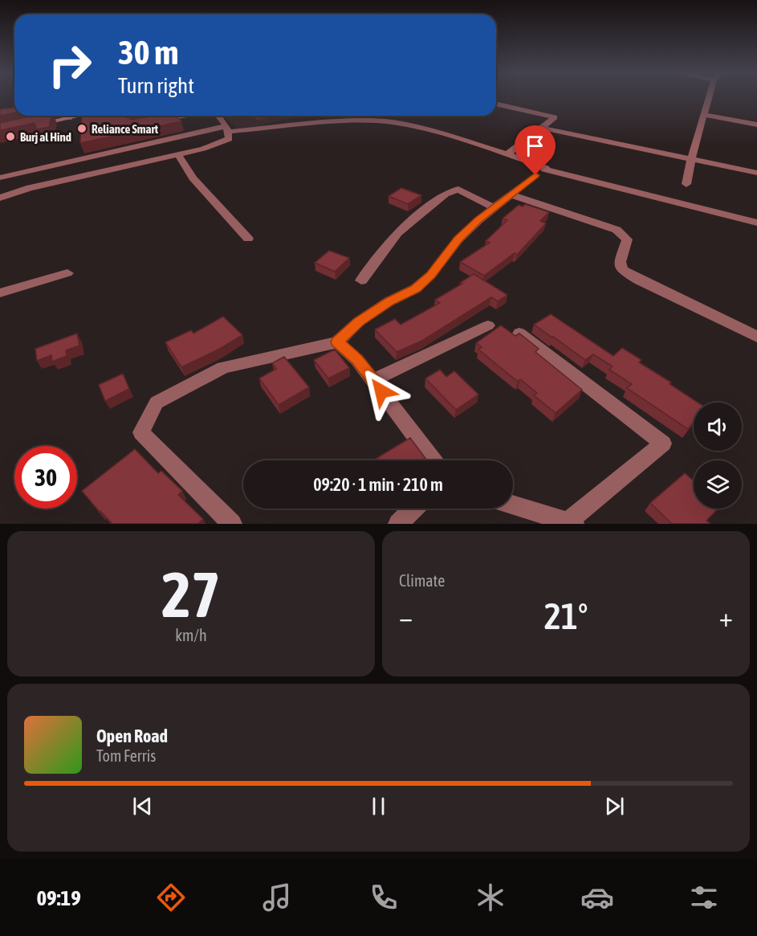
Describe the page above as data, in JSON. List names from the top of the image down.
{
  "places": ["Reliance Smart", "Burj al Hind"],
  "page": {
    "turn": ["30 m", "Turn right"],
    "limit": "30",
    "trip": "09:20 · 1 min · 210 m",
    "tile": [
      ["27", "km/h"],
      "Climate"
    ],
    "heat": ["−", "21°", "+"],
    "song": ["Open Road", "Tom Ferris"],
    "tabs": "09:19"
  }
}
